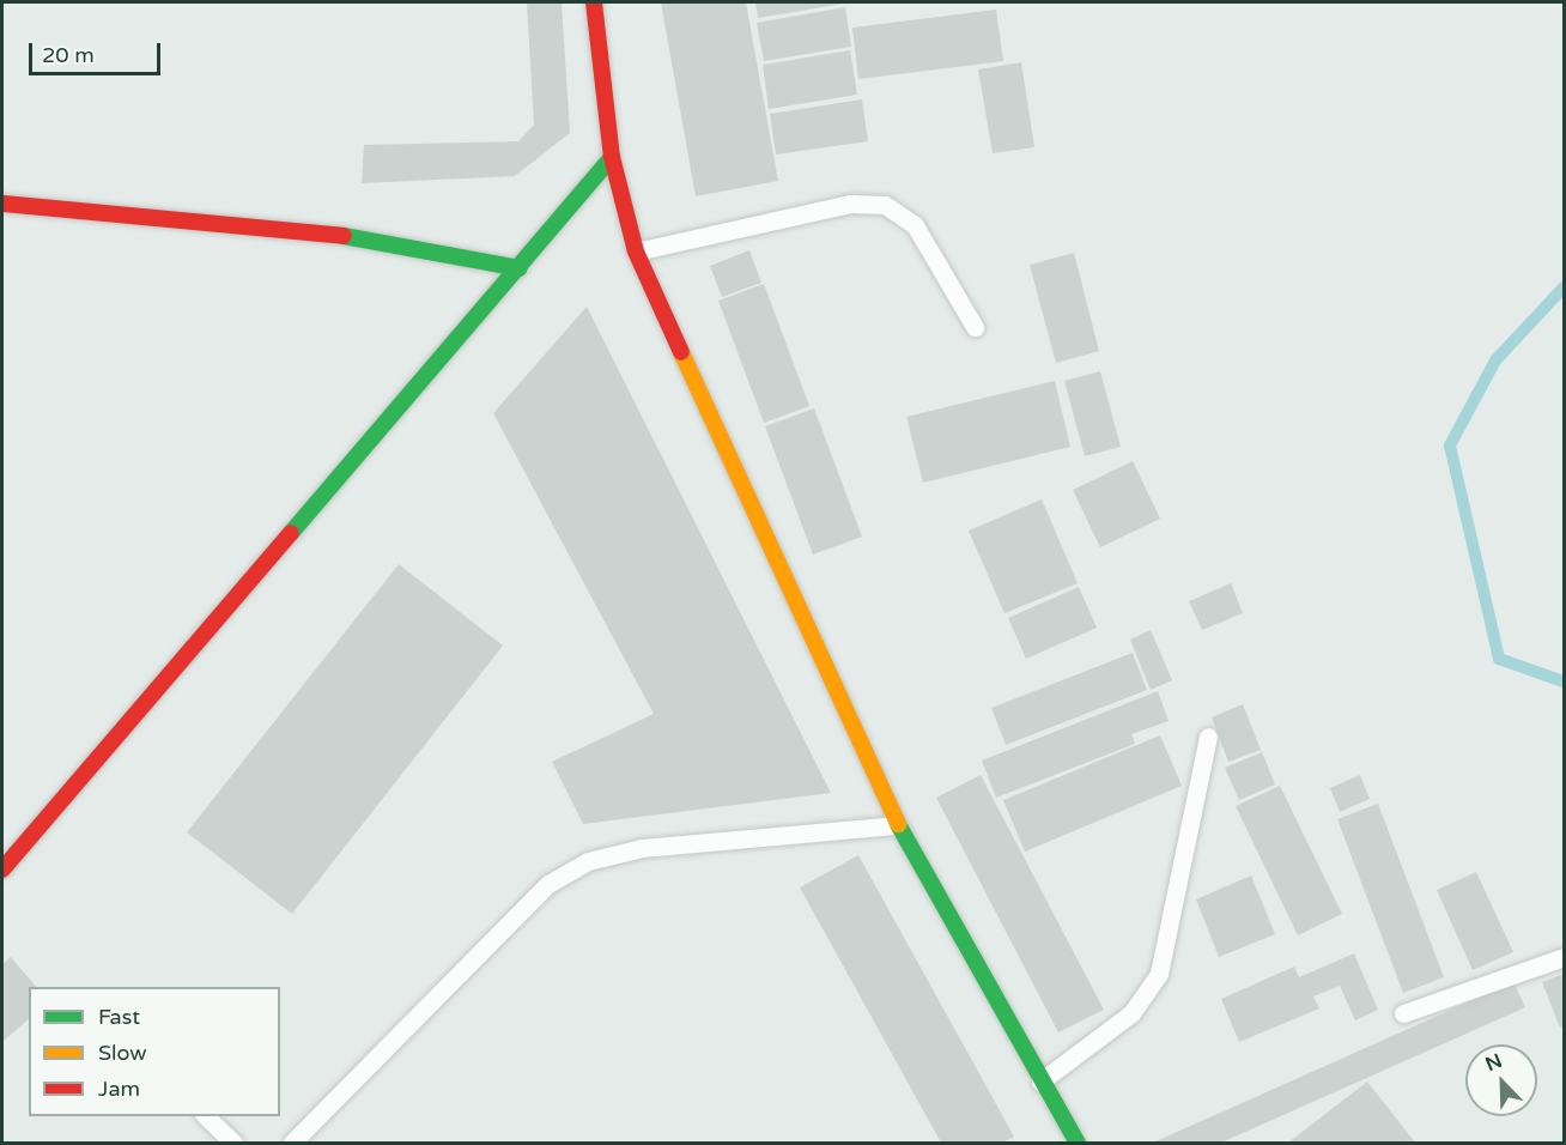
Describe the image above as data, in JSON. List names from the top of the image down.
{
  "legend": ["Fast", "Slow", "Jam"],
  "scale_bar": "20 m",
  "north": "top left"
}
